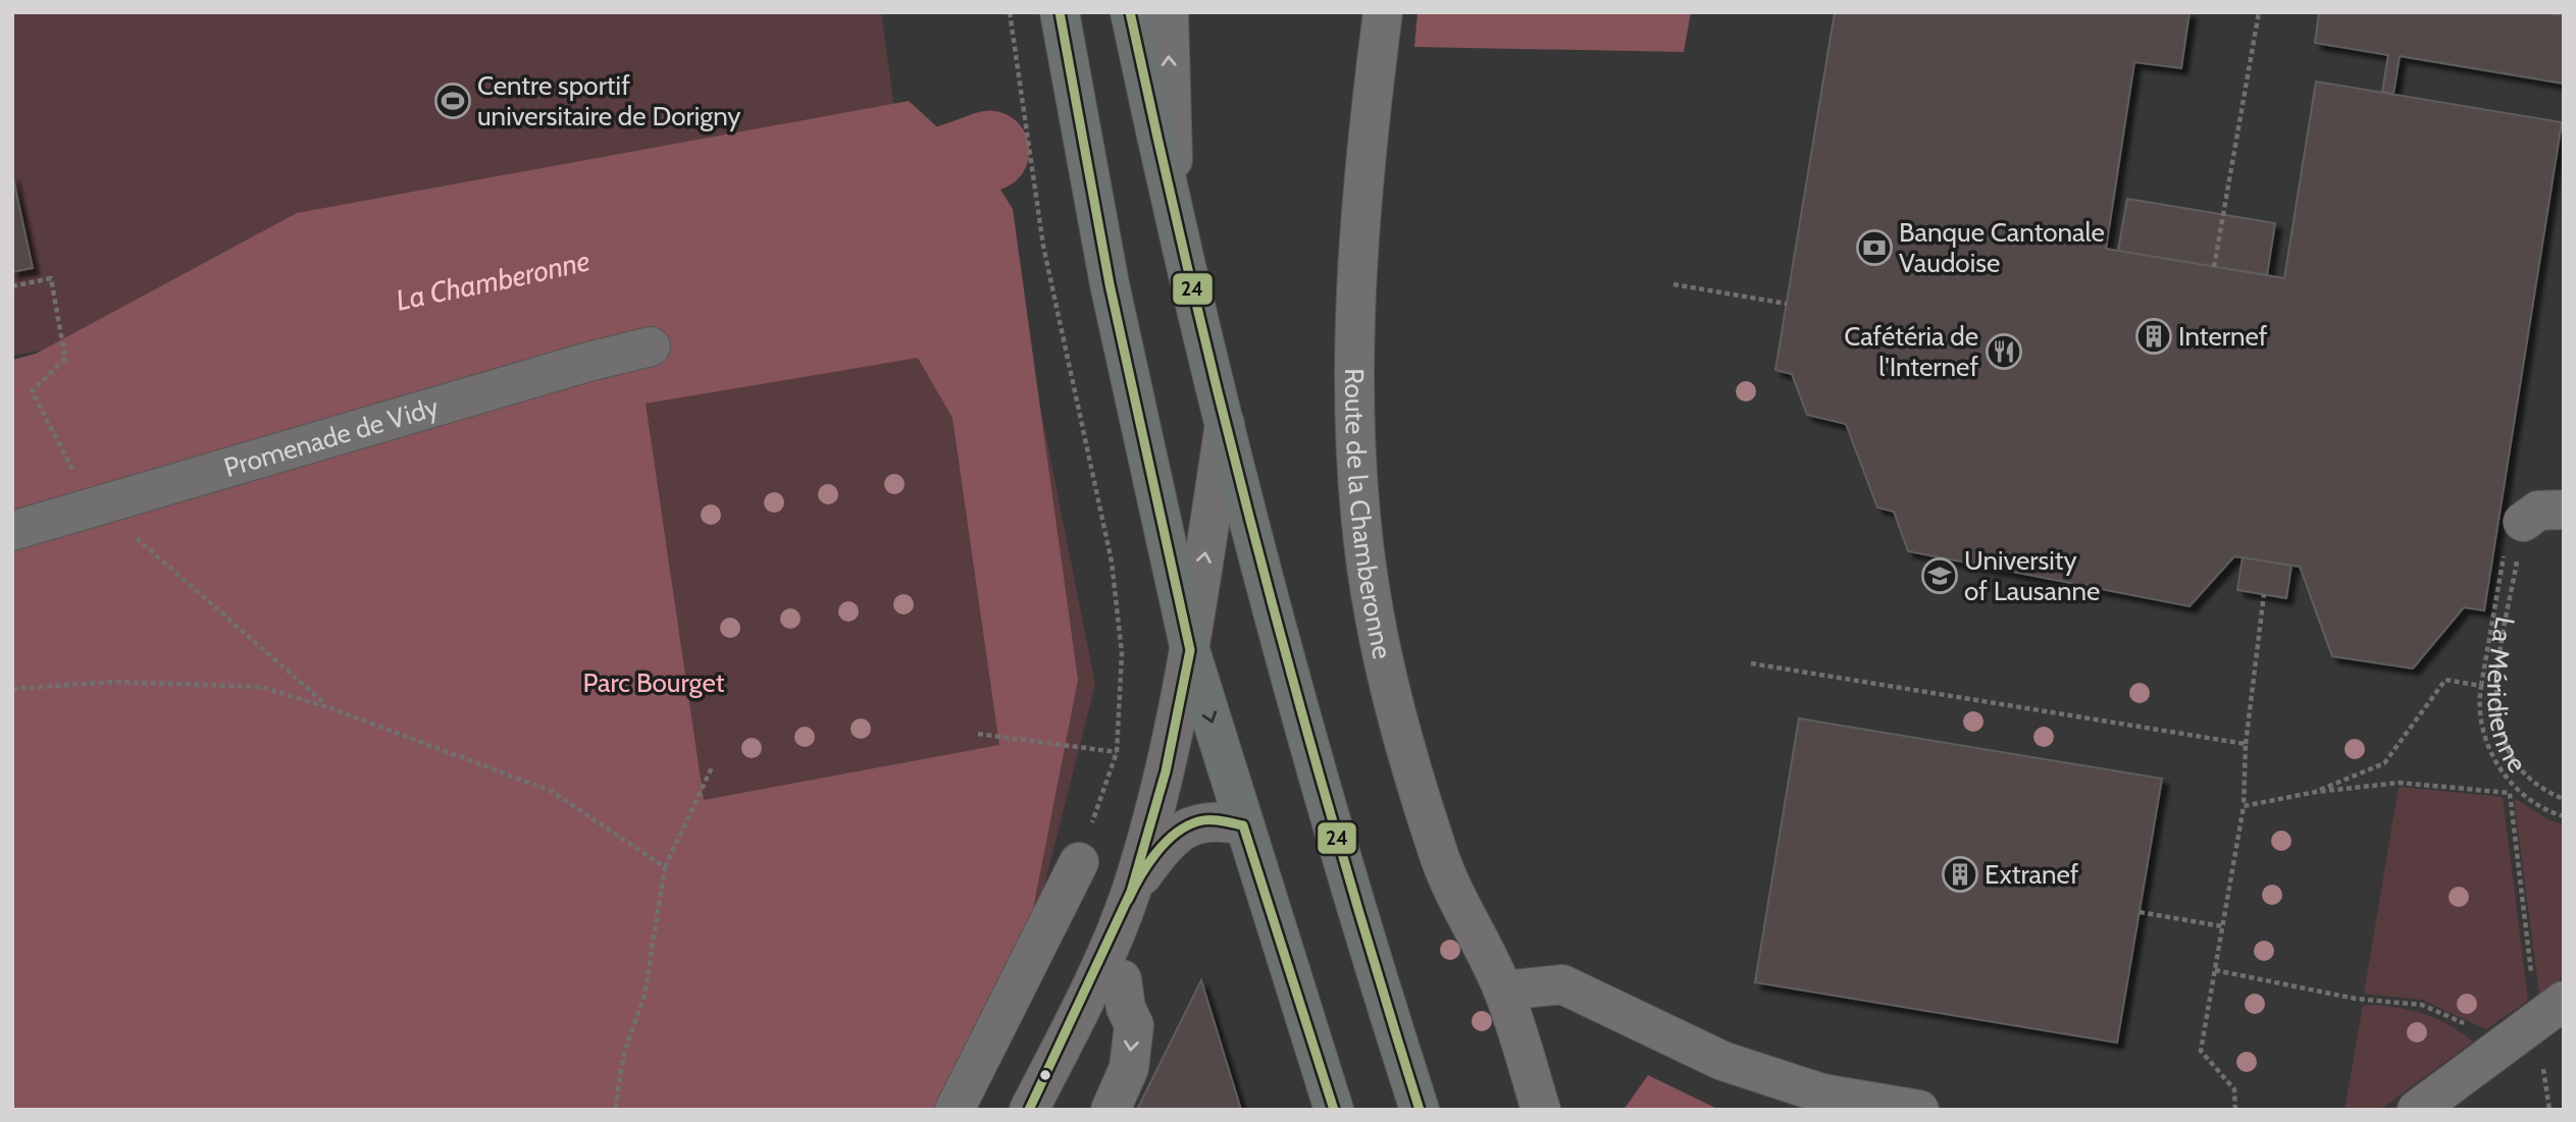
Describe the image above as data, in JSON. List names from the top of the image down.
{
  "streets": {
    "street": ["Promenade de Vidy", "Route de la Chamberonne"],
    "path": ["La Méridienne"]
  },
  "water": ["La Chamberonne"],
  "parks": ["Parc Bourget"],
  "places": {
    "sports": ["Centre sportif universitaire de Dorigny"],
    "bank": ["Banque Cantonale Vaudoise"],
    "building": ["Internef", "Extranef"],
    "restaurant": ["Cafétéria de l'Internef"],
    "school or university": ["University of Lausanne"]
  },
  "lines": ["transit line 24"]
}
